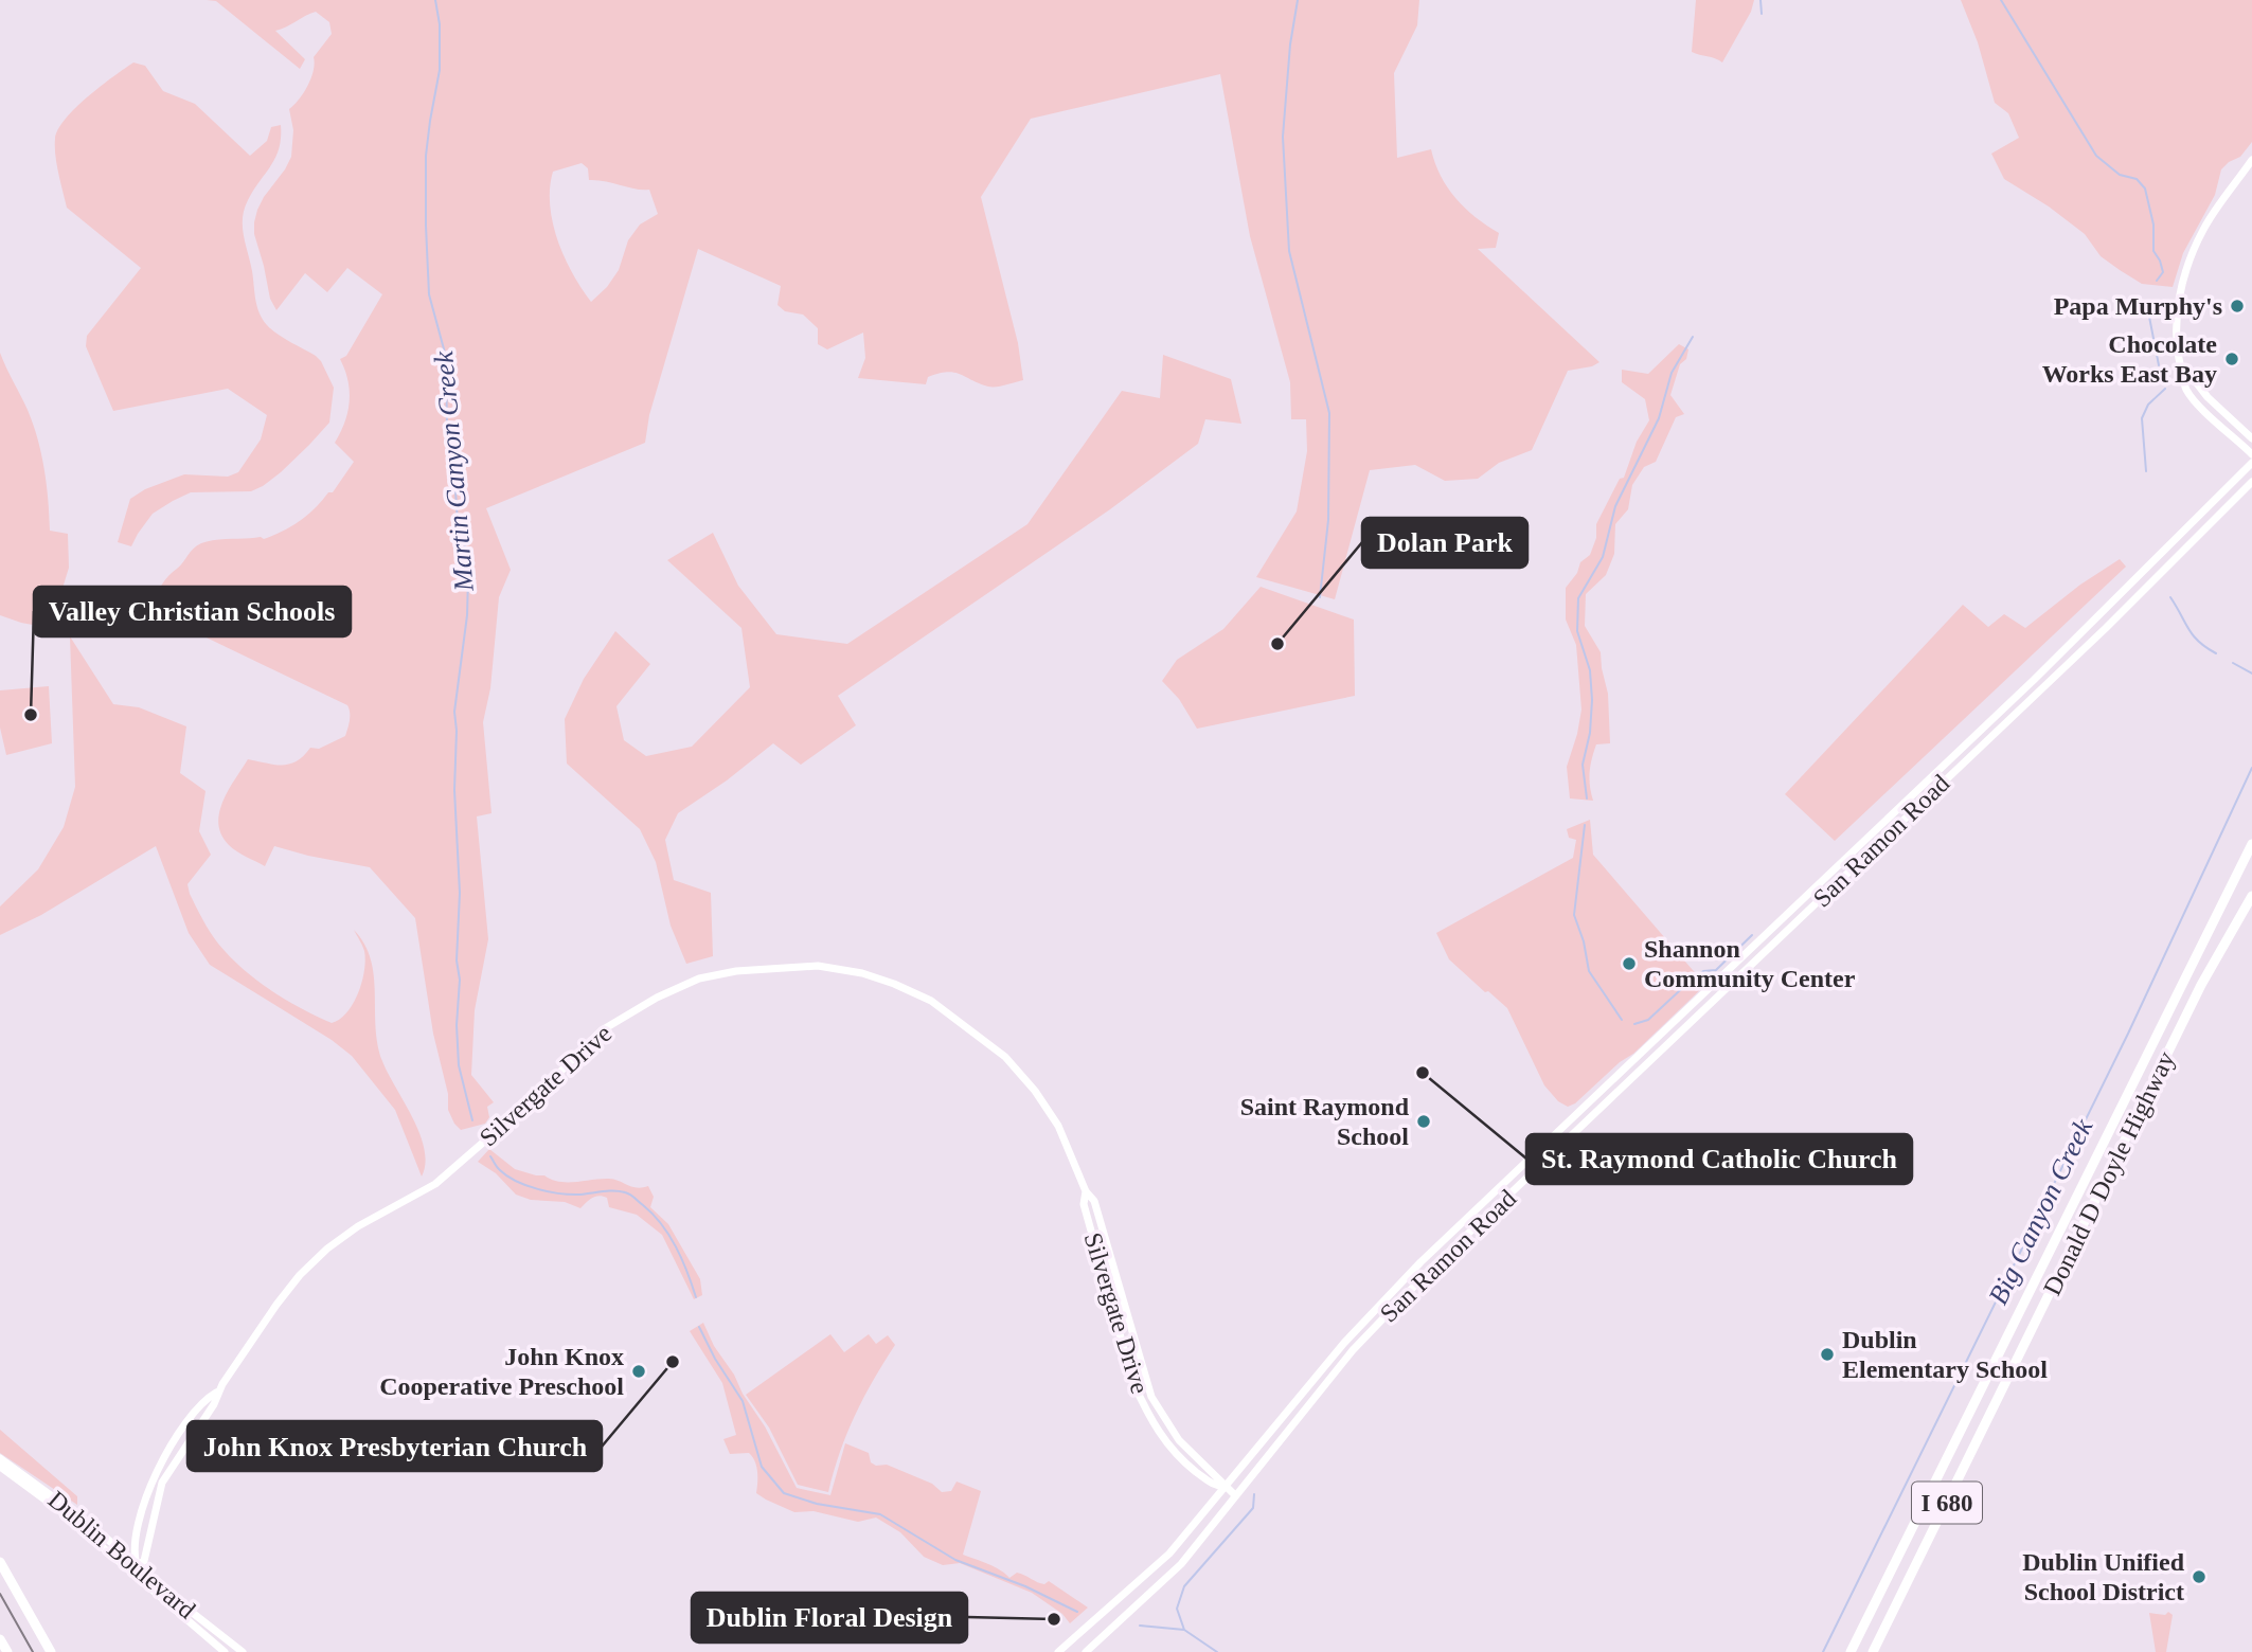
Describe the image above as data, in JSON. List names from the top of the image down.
{
  "streets": {
    "highway": ["Donald D Doyle Highway", "I 680"],
    "main road": ["San Ramon Road", "Silvergate Drive", "Dublin Boulevard"]
  },
  "crossings": [
    ["San Ramon Road", "Silvergate Drive"],
    ["Silvergate Drive", "Dublin Boulevard"]
  ],
  "water": ["Martin Canyon Creek", "Big Canyon Creek"],
  "places": [
    "Papa Murphy's",
    "Chocolate Works East Bay",
    "Dolan Park",
    "Valley Christian Schools",
    "Shannon Community Center",
    "St. Raymond Catholic Church",
    "Saint Raymond School",
    "Dublin Elementary School",
    "John Knox Presbyterian Church",
    "John Knox Cooperative Preschool",
    "Dublin Unified School District",
    "Dublin Floral Design"
  ]
}
